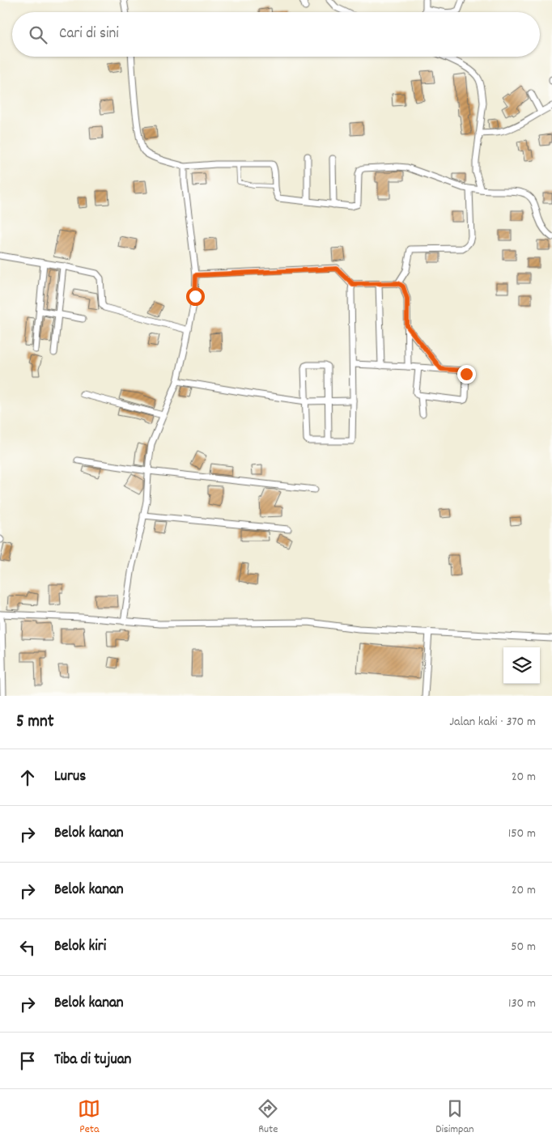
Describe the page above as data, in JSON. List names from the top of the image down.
{
  "page": {
    "search": "Cari di sini",
    "heading": ["5 mnt", "Jalan kaki · 370 m"],
    "list": [
      ["Lurus", "20 m"],
      ["Belok kanan", "150 m"],
      ["Belok kanan", "20 m"],
      ["Belok kiri", "50 m"],
      ["Belok kanan", "130 m"],
      "Tiba di tujuan"
    ],
    "nav": ["Peta", "Rute", "Disimpan"]
  }
}
